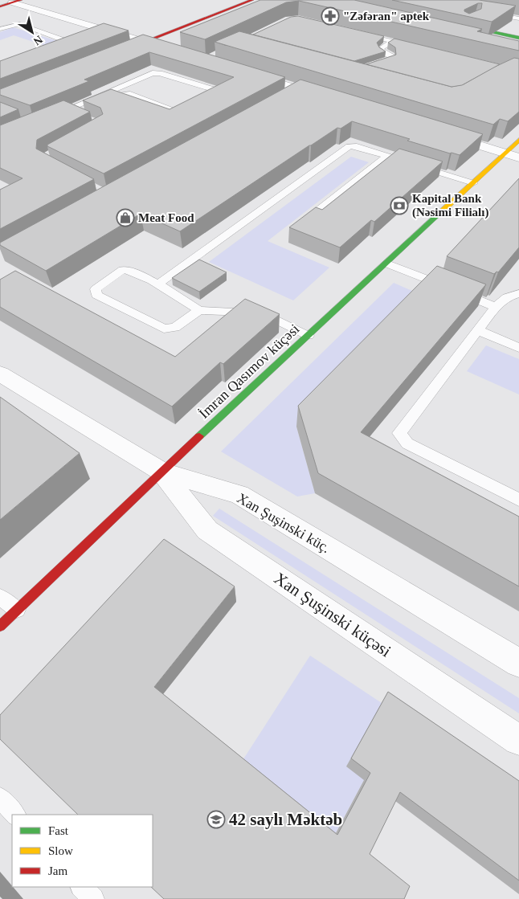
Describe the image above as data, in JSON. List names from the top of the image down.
{
  "streets": {
    "street": ["İmran Qasımov küçəsi", "Xan Şuşinski küç.", "Xan Şuşinski küçəsi"]
  },
  "crossings": [
    ["İmran Qasımov küçəsi", "Xan Şuşinski küç."],
    ["İmran Qasımov küçəsi", "Xan Şuşinski küçəsi"],
    ["Xan Şuşinski küç.", "Xan Şuşinski küçəsi"]
  ],
  "places": {
    "pharmacy": ["\"Zəfəran\" aptek"],
    "bank": ["Kapital Bank (Nəsimi Filialı)"],
    "shop": ["Meat Food"],
    "school or university": ["42 saylı Məktəb"]
  },
  "legend": ["Fast", "Slow", "Jam"],
  "north": "bottom right"
}
